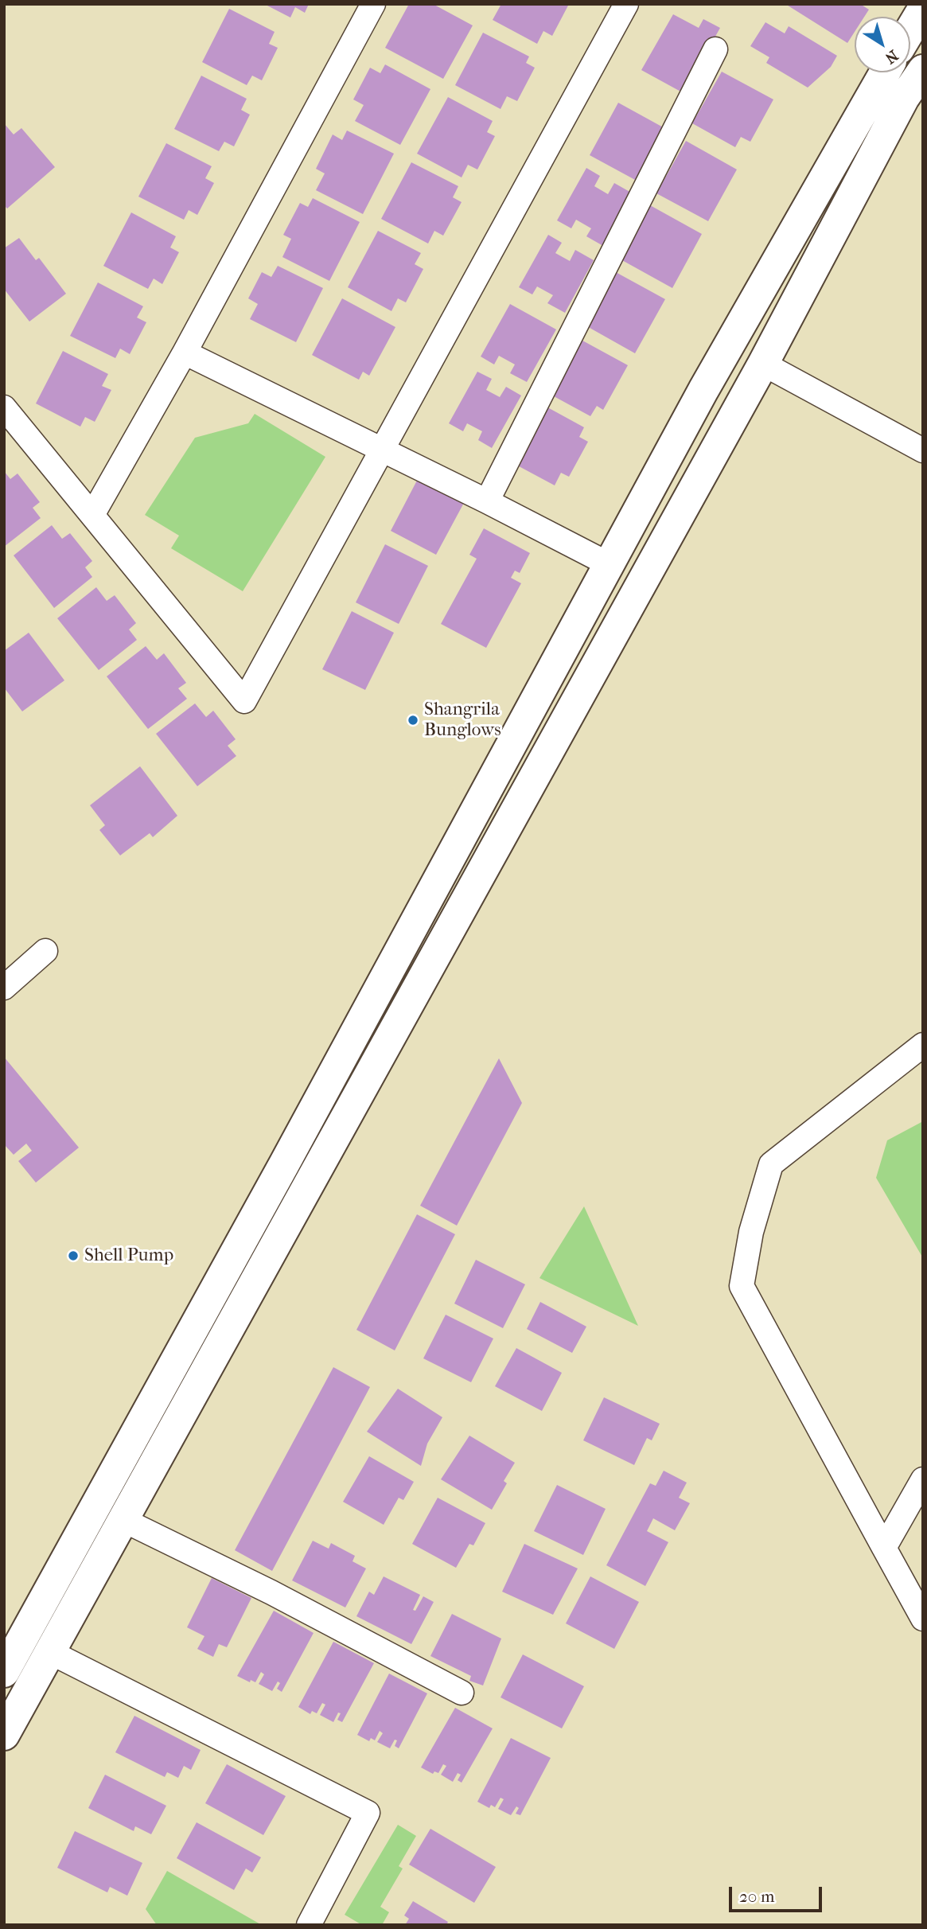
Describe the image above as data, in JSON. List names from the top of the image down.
{
  "places": ["Shangrila Bunglows", "Shell Pump"],
  "scale_bar": "20 m",
  "north": "bottom right"
}
